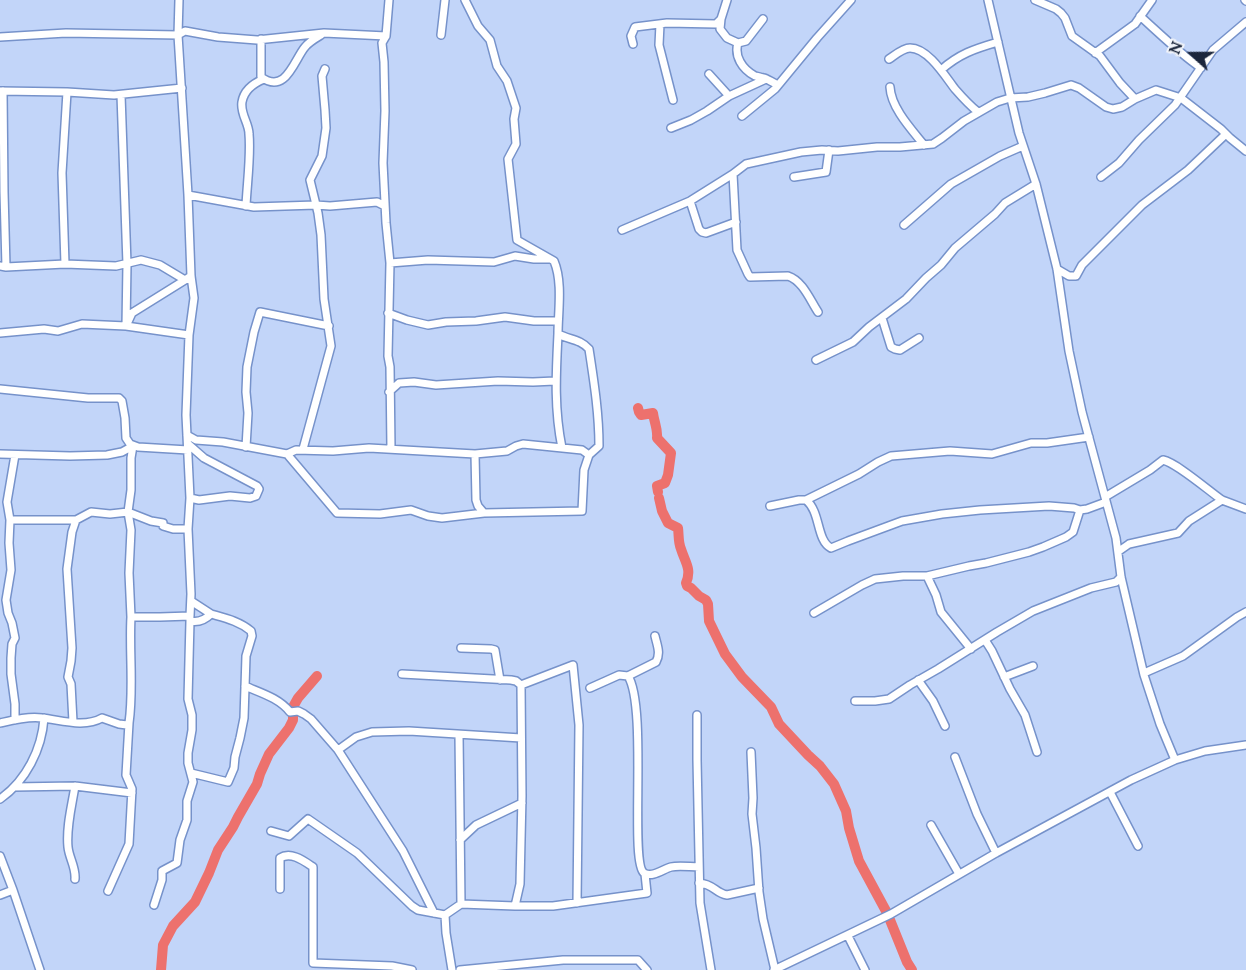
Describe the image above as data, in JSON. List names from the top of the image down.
{
  "north": "left"
}
